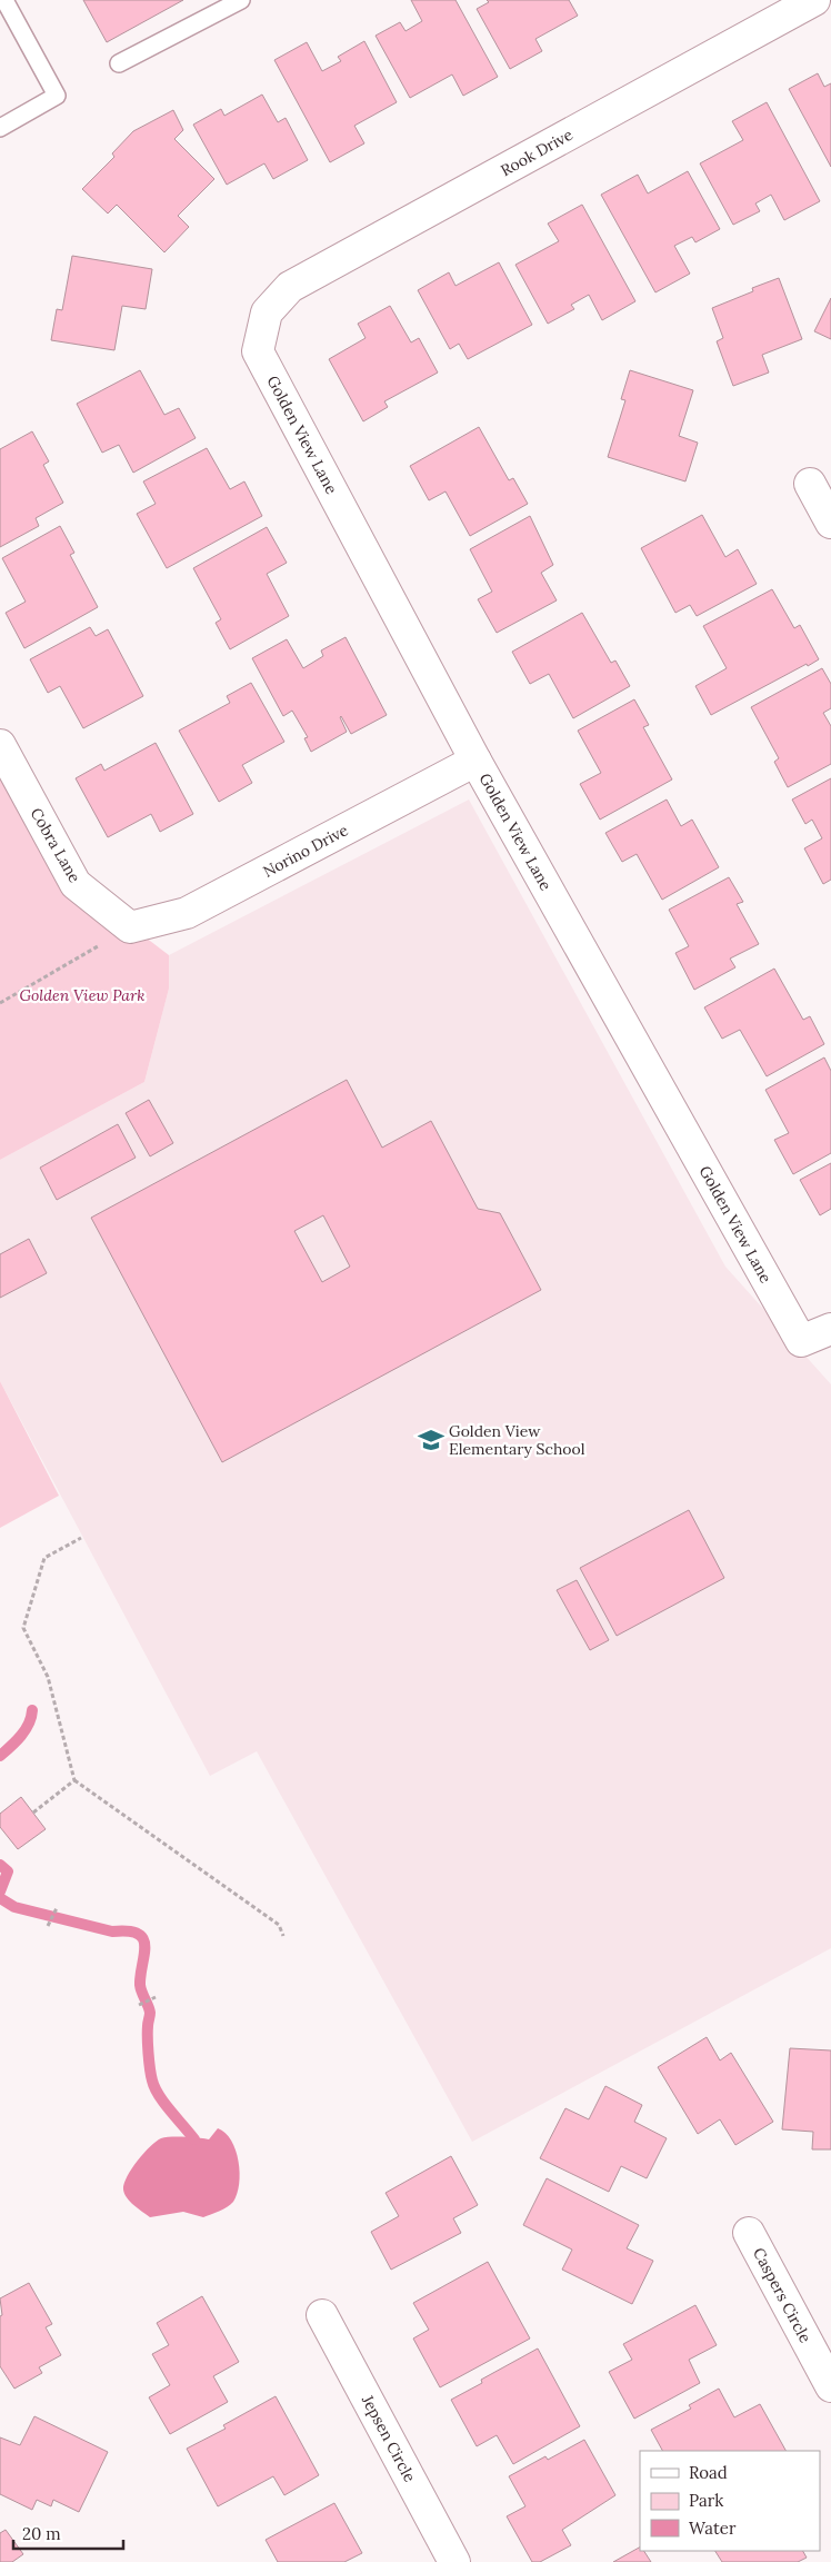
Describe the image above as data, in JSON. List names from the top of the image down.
{
  "streets": {
    "street": [
      "Rook Drive",
      "Golden View Lane",
      "Cobra Lane",
      "Norino Drive",
      "Caspers Circle",
      "Jepsen Circle"
    ]
  },
  "crossings": [
    ["Rook Drive", "Golden View Lane"],
    ["Golden View Lane", "Norino Drive"],
    ["Cobra Lane", "Norino Drive"]
  ],
  "parks": ["Golden View Park"],
  "places": {
    "school or university": ["Golden View Elementary School"]
  },
  "legend": ["Road", "Park", "Water"],
  "scale_bar": "20 m"
}
